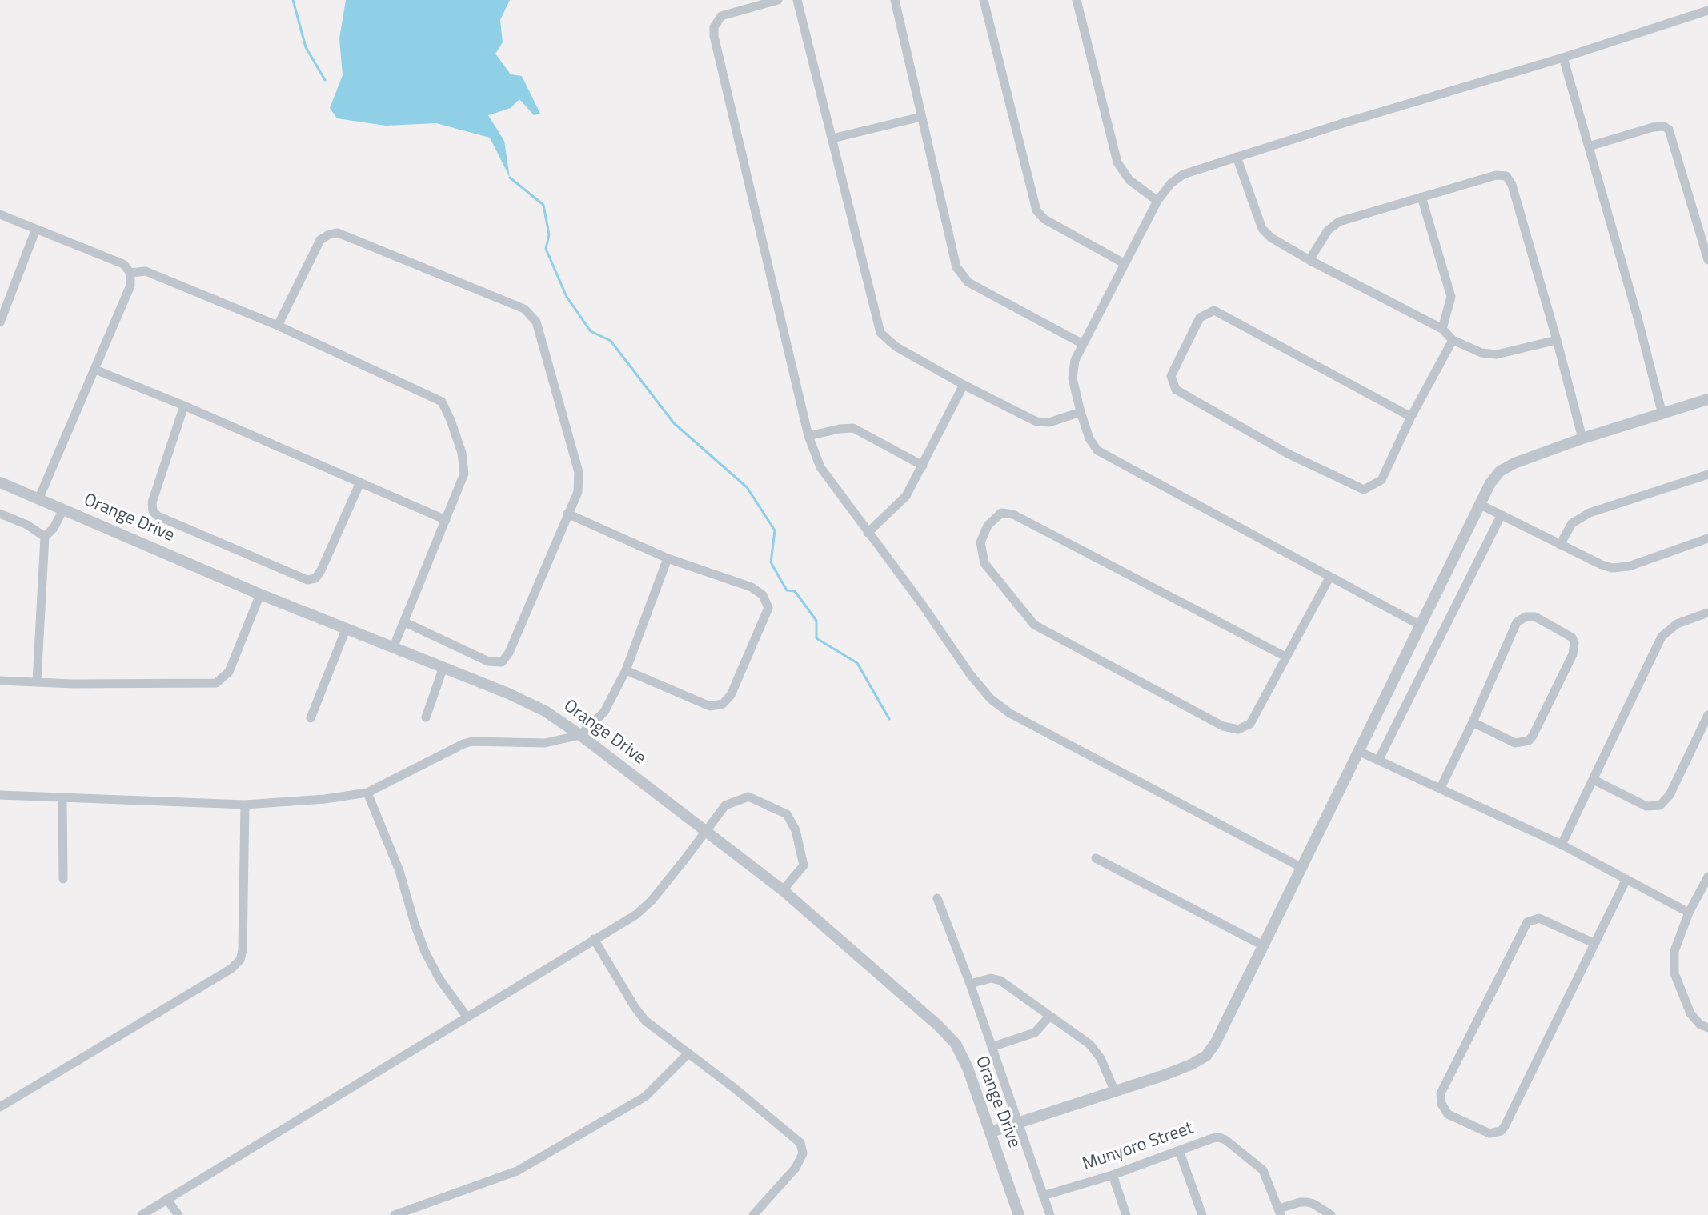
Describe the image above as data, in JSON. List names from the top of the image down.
{
  "streets": {
    "street": ["Orange Drive", "Munyoro Street"]
  }
}
